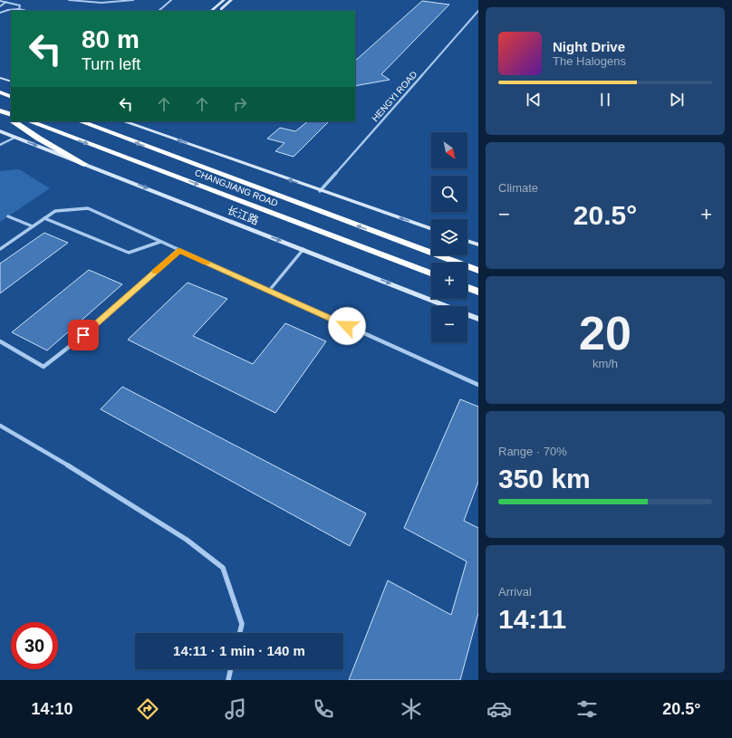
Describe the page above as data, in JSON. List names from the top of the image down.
{
  "streets": {
    "highway": ["CHANGJIANG ROAD"],
    "main road": ["长江路"],
    "street": ["HENGYI ROAD"]
  },
  "north": "bottom right",
  "page": {
    "turn": ["80 m", "Turn left"],
    "song": ["Night Drive", "The Halogens"],
    "map_buttons": ["+", "−"],
    "tile": [
      "Climate",
      ["20", "km/h"],
      ["Range · 70%", "350 km"],
      ["Arrival", "14:11"]
    ],
    "heat": ["−", "20.5°", "+"],
    "limit": "30",
    "trip": "14:11 · 1 min · 140 m",
    "tabs": ["14:10", "20.5°"]
  }
}
